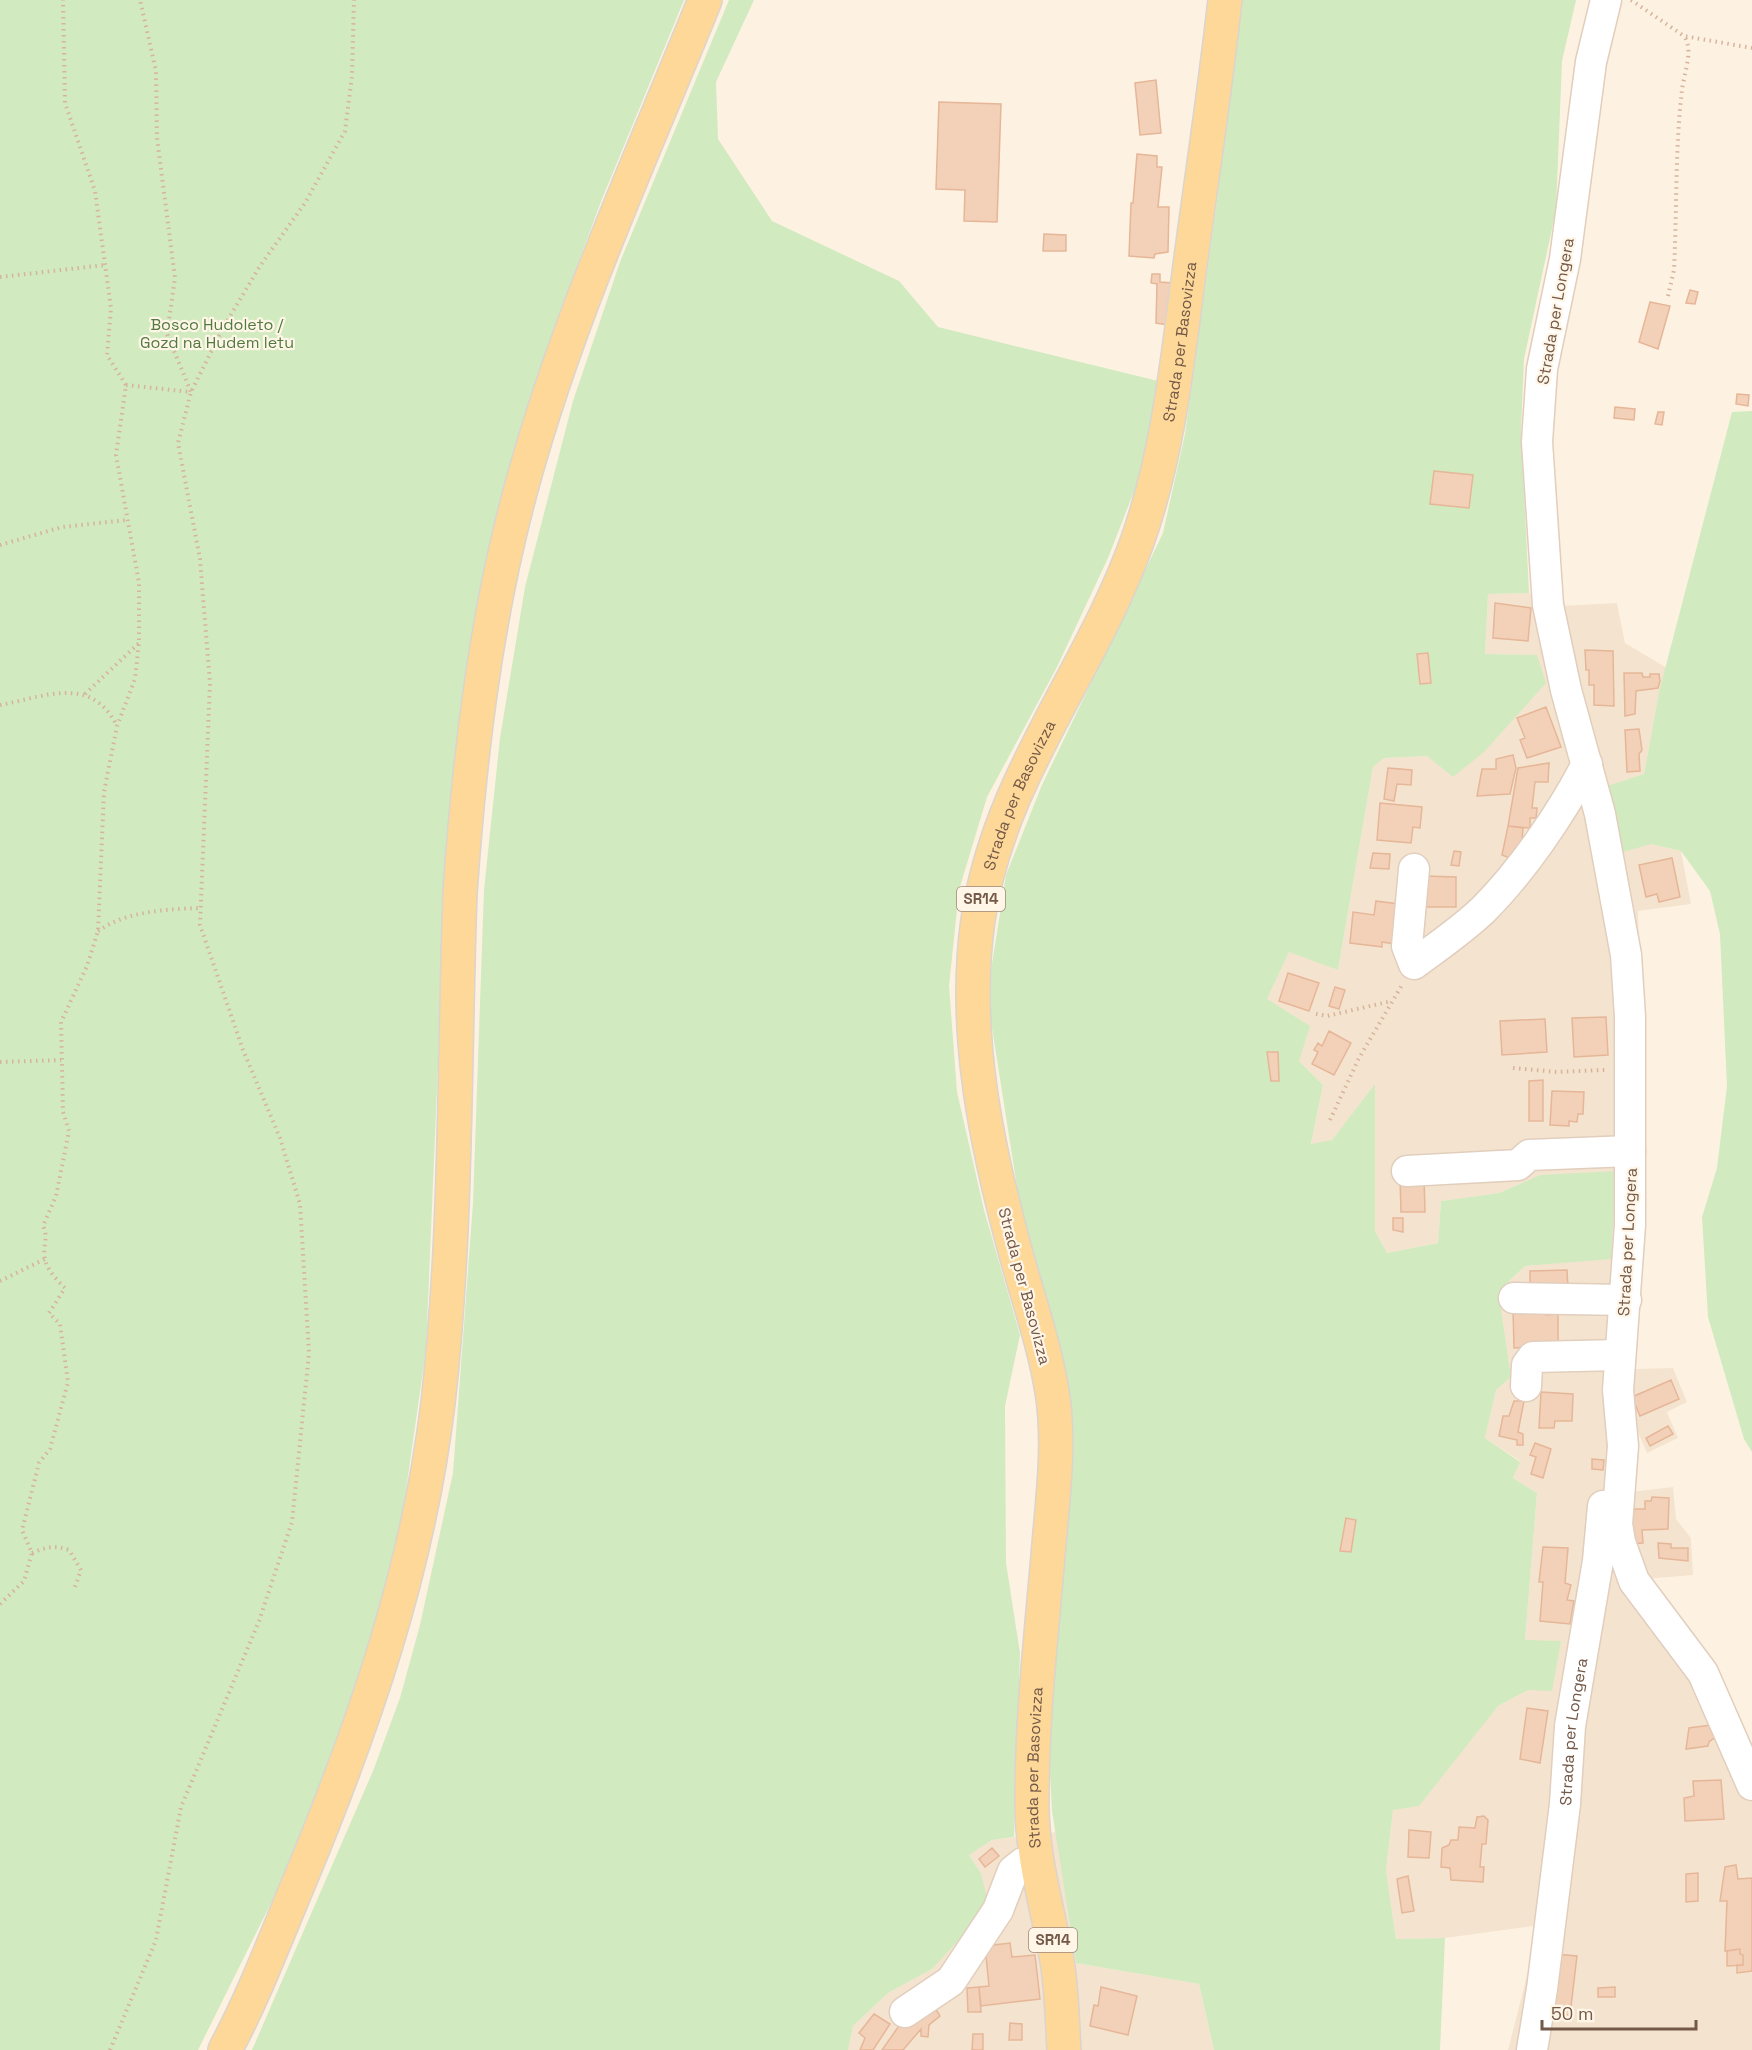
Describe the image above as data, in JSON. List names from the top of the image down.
{
  "streets": {
    "main road": ["Strada per Basovizza", "SR14"],
    "street": ["Strada per Longera"]
  },
  "parks": ["Bosco Hudoleto / Gozd na Hudem letu"],
  "scale_bar": "50 m"
}
